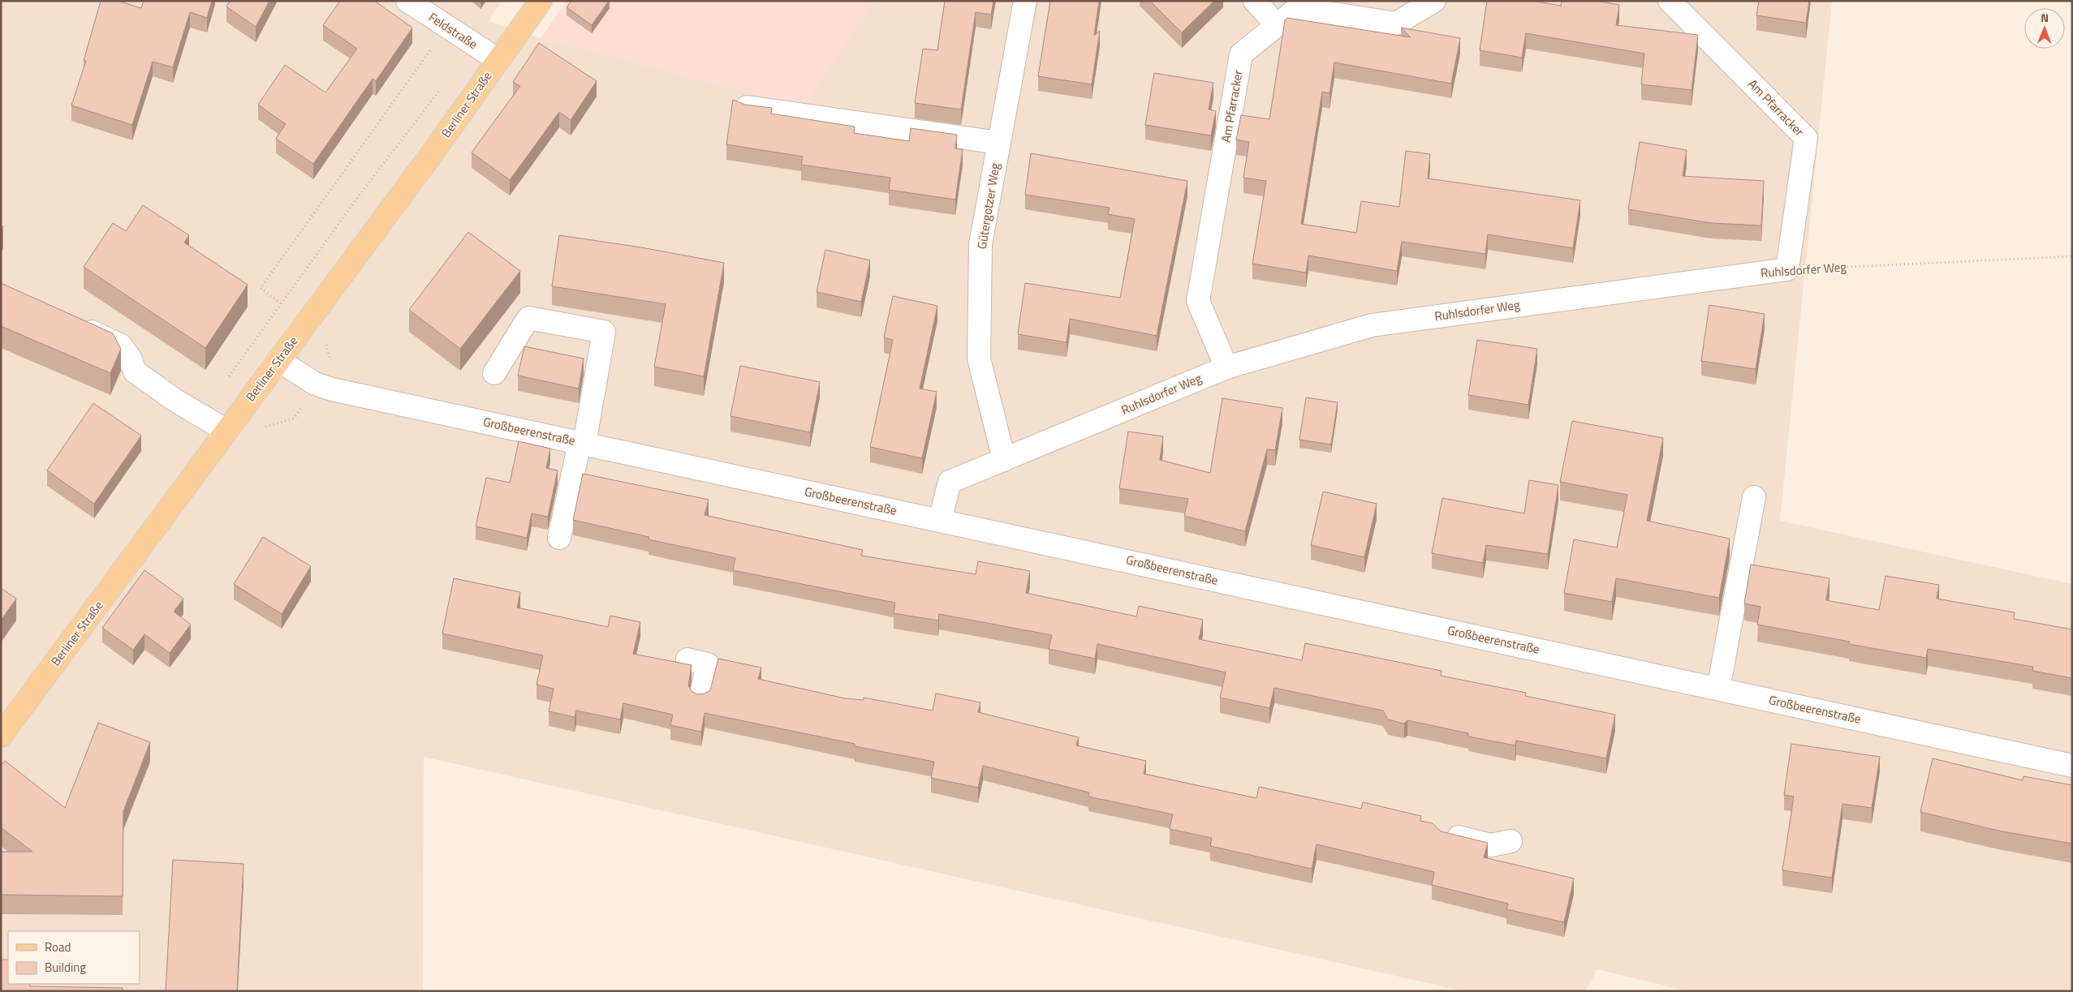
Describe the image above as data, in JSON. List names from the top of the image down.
{
  "streets": {
    "main road": ["Berliner Straße"],
    "street": [
      "Feldstraße",
      "Am Pfarracker",
      "Gütergotzer Weg",
      "Ruhlsdorfer Weg",
      "Großbeerenstraße"
    ]
  },
  "crossings": [
    ["Feldstraße", "Berliner Straße"],
    ["Berliner Straße", "Großbeerenstraße"],
    ["Am Pfarracker", "Ruhlsdorfer Weg"],
    ["Gütergotzer Weg", "Ruhlsdorfer Weg"],
    ["Ruhlsdorfer Weg", "Großbeerenstraße"]
  ],
  "legend": ["Road", "Building"],
  "north": "top"
}
